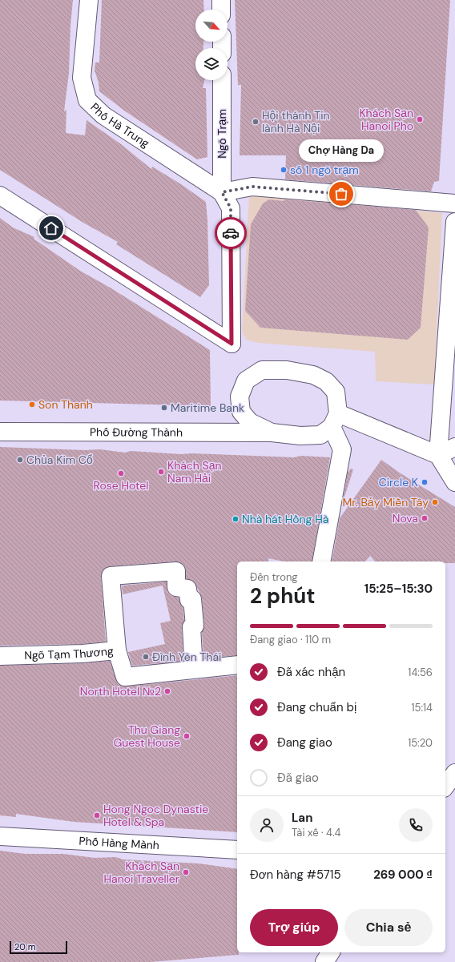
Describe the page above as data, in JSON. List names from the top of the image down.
{
  "streets": {
    "street": [
      "Phố Hà Trung",
      "Ngõ Trạm",
      "Phố Đường Thành",
      "Ngõ Tạm Thương",
      "Phố Hàng Mành"
    ]
  },
  "crossings": [
    ["Phố Hà Trung", "Ngõ Trạm"]
  ],
  "places": [
    "Khách Sạn Hanoi Pho",
    "Hội thánh Tin lành Hà Nội",
    "số 1 ngõ trạm",
    "Chợ Hàng Da",
    "Son Thanh",
    "Maritime Bank",
    "Chủa Kim Cổ",
    "Khách Sạn Nam Hải",
    "Rose Hotel",
    "Circle K",
    "Mr. Bảy Miền Tây",
    "Nova",
    "Nhà hát Hồng Hà",
    "Đình Yên Thái",
    "North Hotel №2",
    "Thu Giang Guest House",
    "Hong Ngoc Dynastie Hotel & Spa",
    "Khách Sạn Hanoi Traveller"
  ],
  "scale_bar": "20 m",
  "north": "bottom right",
  "page": {
    "bubble": "Chợ Hàng Da",
    "heading": ["2 phút", "Đến trong", "15:25–15:30"],
    "panel": [
      "Lan",
      "Tài xế · 4.4",
      "Đơn hàng #5715",
      "269 000 ₫"
    ],
    "bar": "Đang giao · 110 m",
    "list": [
      ["Đã xác nhận", "14:56"],
      ["Đang chuẩn bị", "15:14"],
      ["Đang giao", "15:20"],
      "Đã giao"
    ],
    "buttons": ["Trợ giúp", "Chia sẻ"],
    "scale": "20 m"
  }
}
